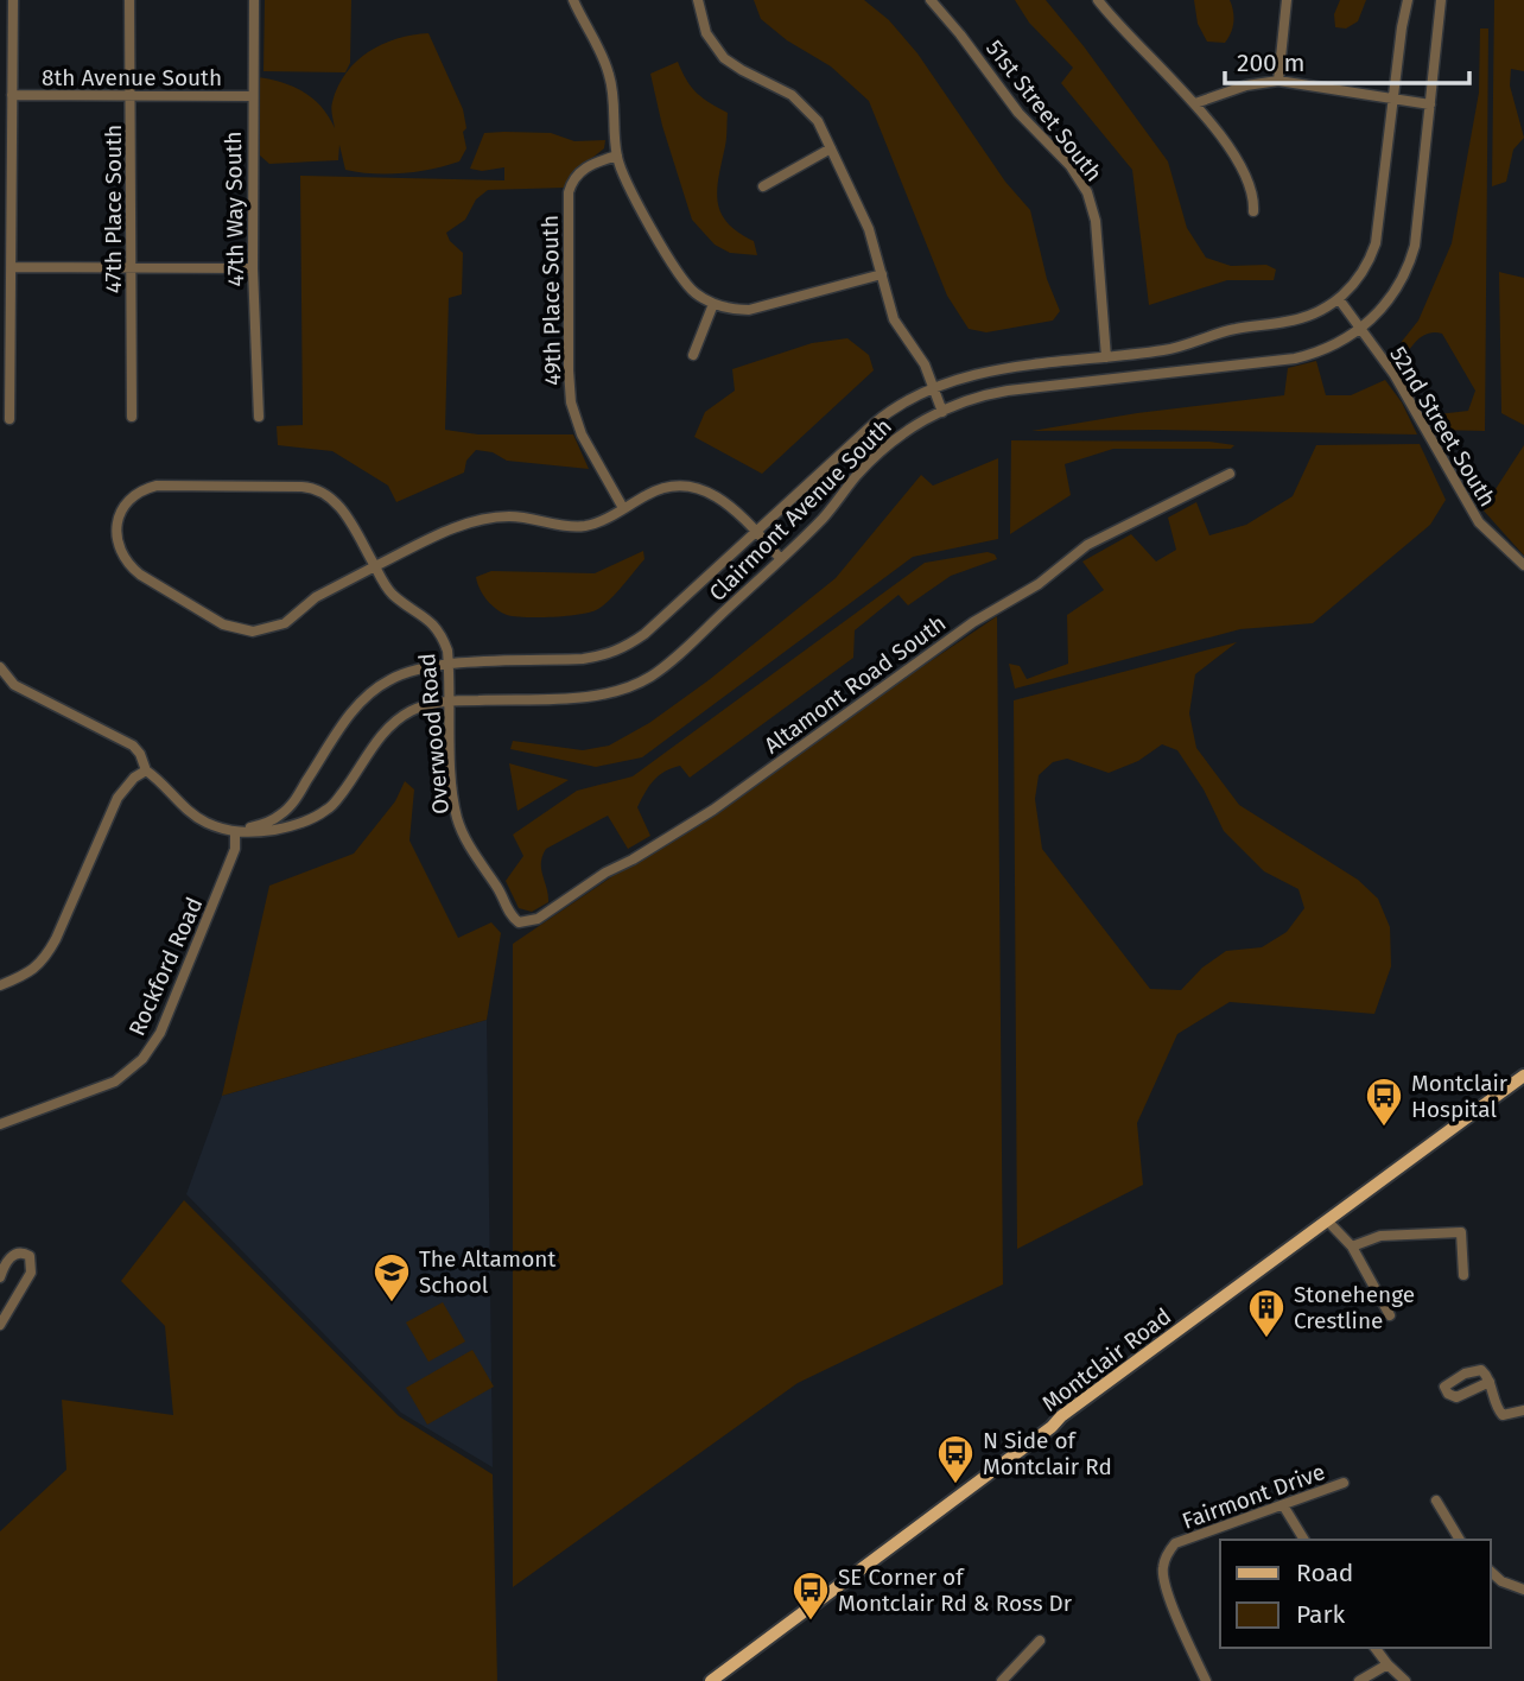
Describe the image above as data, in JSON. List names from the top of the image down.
{
  "streets": {
    "main road": ["Montclair Road"],
    "street": [
      "8th Avenue South",
      "51st Street South",
      "47th Place South",
      "47th Way South",
      "49th Place South",
      "52nd Street South",
      "Clairmont Avenue South",
      "Altamont Road South",
      "Overwood Road",
      "Rockford Road",
      "Fairmont Drive"
    ]
  },
  "crossings": [
    ["8th Avenue South", "47th Place South"],
    ["8th Avenue South", "47th Way South"],
    ["51st Street South", "Clairmont Avenue South"],
    ["52nd Street South", "Clairmont Avenue South"],
    ["Clairmont Avenue South", "Overwood Road"],
    ["Clairmont Avenue South", "Rockford Road"],
    ["Altamont Road South", "Overwood Road"]
  ],
  "places": {
    "bus stop": ["Montclair Hospital", "N Side of Montclair Rd", "SE Corner of Montclair Rd & Ross Dr"],
    "school or university": ["The Altamont School"],
    "building": ["Stonehenge Crestline"]
  },
  "legend": ["Road", "Park"],
  "scale_bar": "200 m"
}
